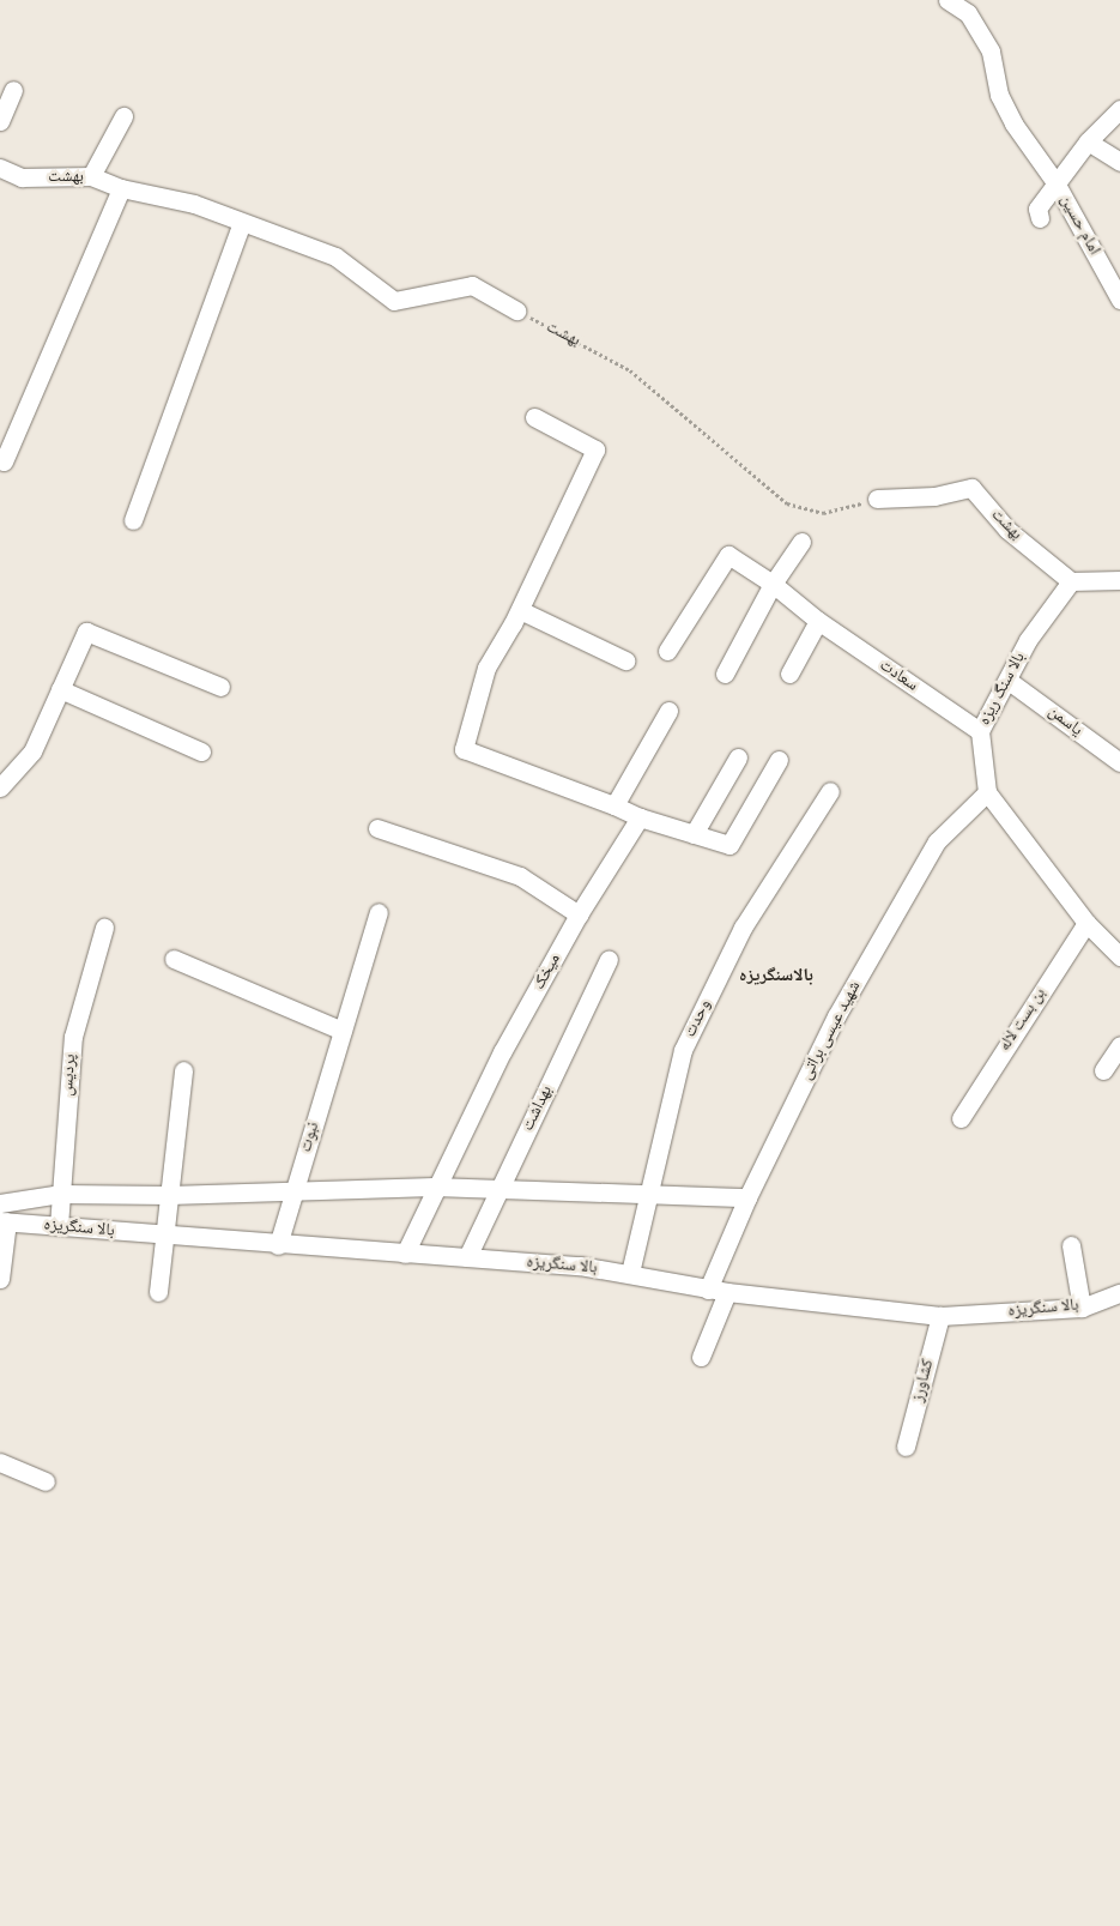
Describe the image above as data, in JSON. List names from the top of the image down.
{
  "streets": {
    "street": [
      "بهشت",
      "امام حسین",
      "سعادت",
      "بالا سنگ ریزه",
      "یاسمن",
      "میخک",
      "وحدت",
      "بن بست لاله",
      "شهید عیسی براتی",
      "پردیس",
      "بهداشت",
      "نبوت",
      "بالا سنگریزه",
      "کشاورز"
    ]
  },
  "crossings": [
    ["بهشت", "بالا سنگ ریزه"],
    ["سعادت", "بالا سنگ ریزه"],
    ["بالا سنگ ریزه", "یاسمن"],
    ["بالا سنگ ریزه", "شهید عیسی براتی"],
    ["میخک", "بالا سنگریزه"],
    ["وحدت", "بالا سنگریزه"],
    ["شهید عیسی براتی", "بالا سنگریزه"],
    ["پردیس", "بالا سنگریزه"],
    ["بهداشت", "بالا سنگریزه"],
    ["نبوت", "بالا سنگریزه"],
    ["بالا سنگریزه", "کشاورز"]
  ],
  "districts": ["بالاسنگریزه"]
}
